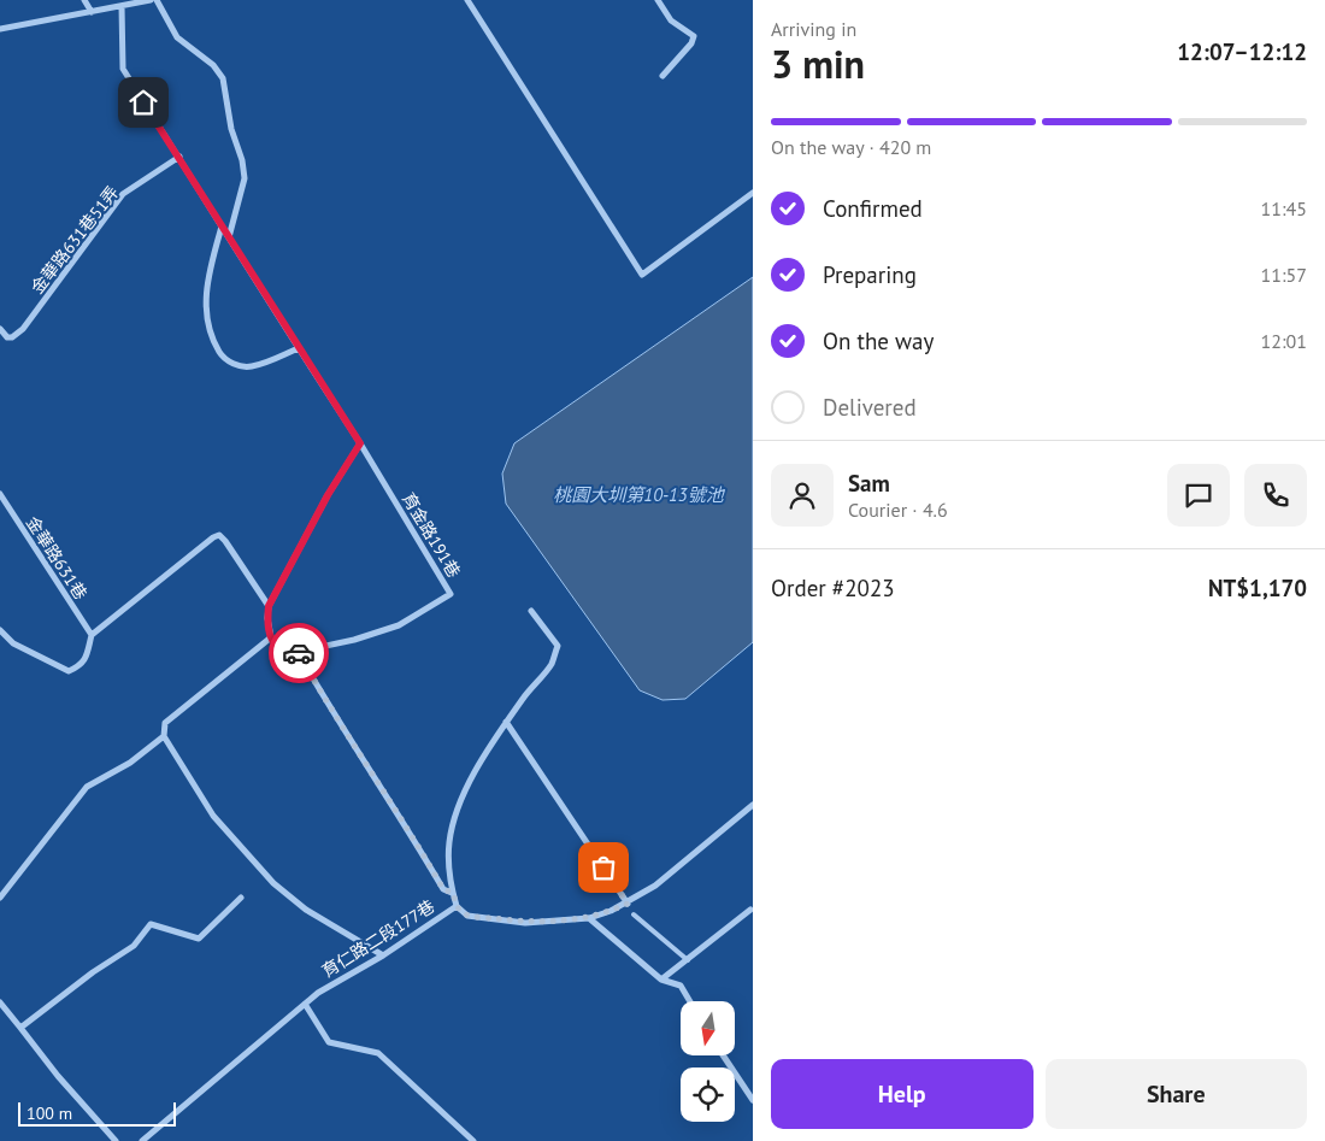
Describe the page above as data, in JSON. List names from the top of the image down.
{
  "streets": {
    "street": [
      "金華路631巷51弄",
      "育金路191巷",
      "金華路631巷",
      "育仁路二段177巷"
    ]
  },
  "water": ["桃園大圳第10-13號池"],
  "scale_bar": "100 m",
  "north": "bottom",
  "page": {
    "heading": ["3 min", "Arriving in", "12:07–12:12"],
    "panel": [
      "Sam",
      "Courier · 4.6",
      "Order #2023",
      "NT$1,170"
    ],
    "bar": "On the way · 420 m",
    "list": [
      ["Confirmed", "11:45"],
      ["Preparing", "11:57"],
      ["On the way", "12:01"],
      "Delivered"
    ],
    "buttons": ["Help", "Share"],
    "scale": "100 m"
  }
}
